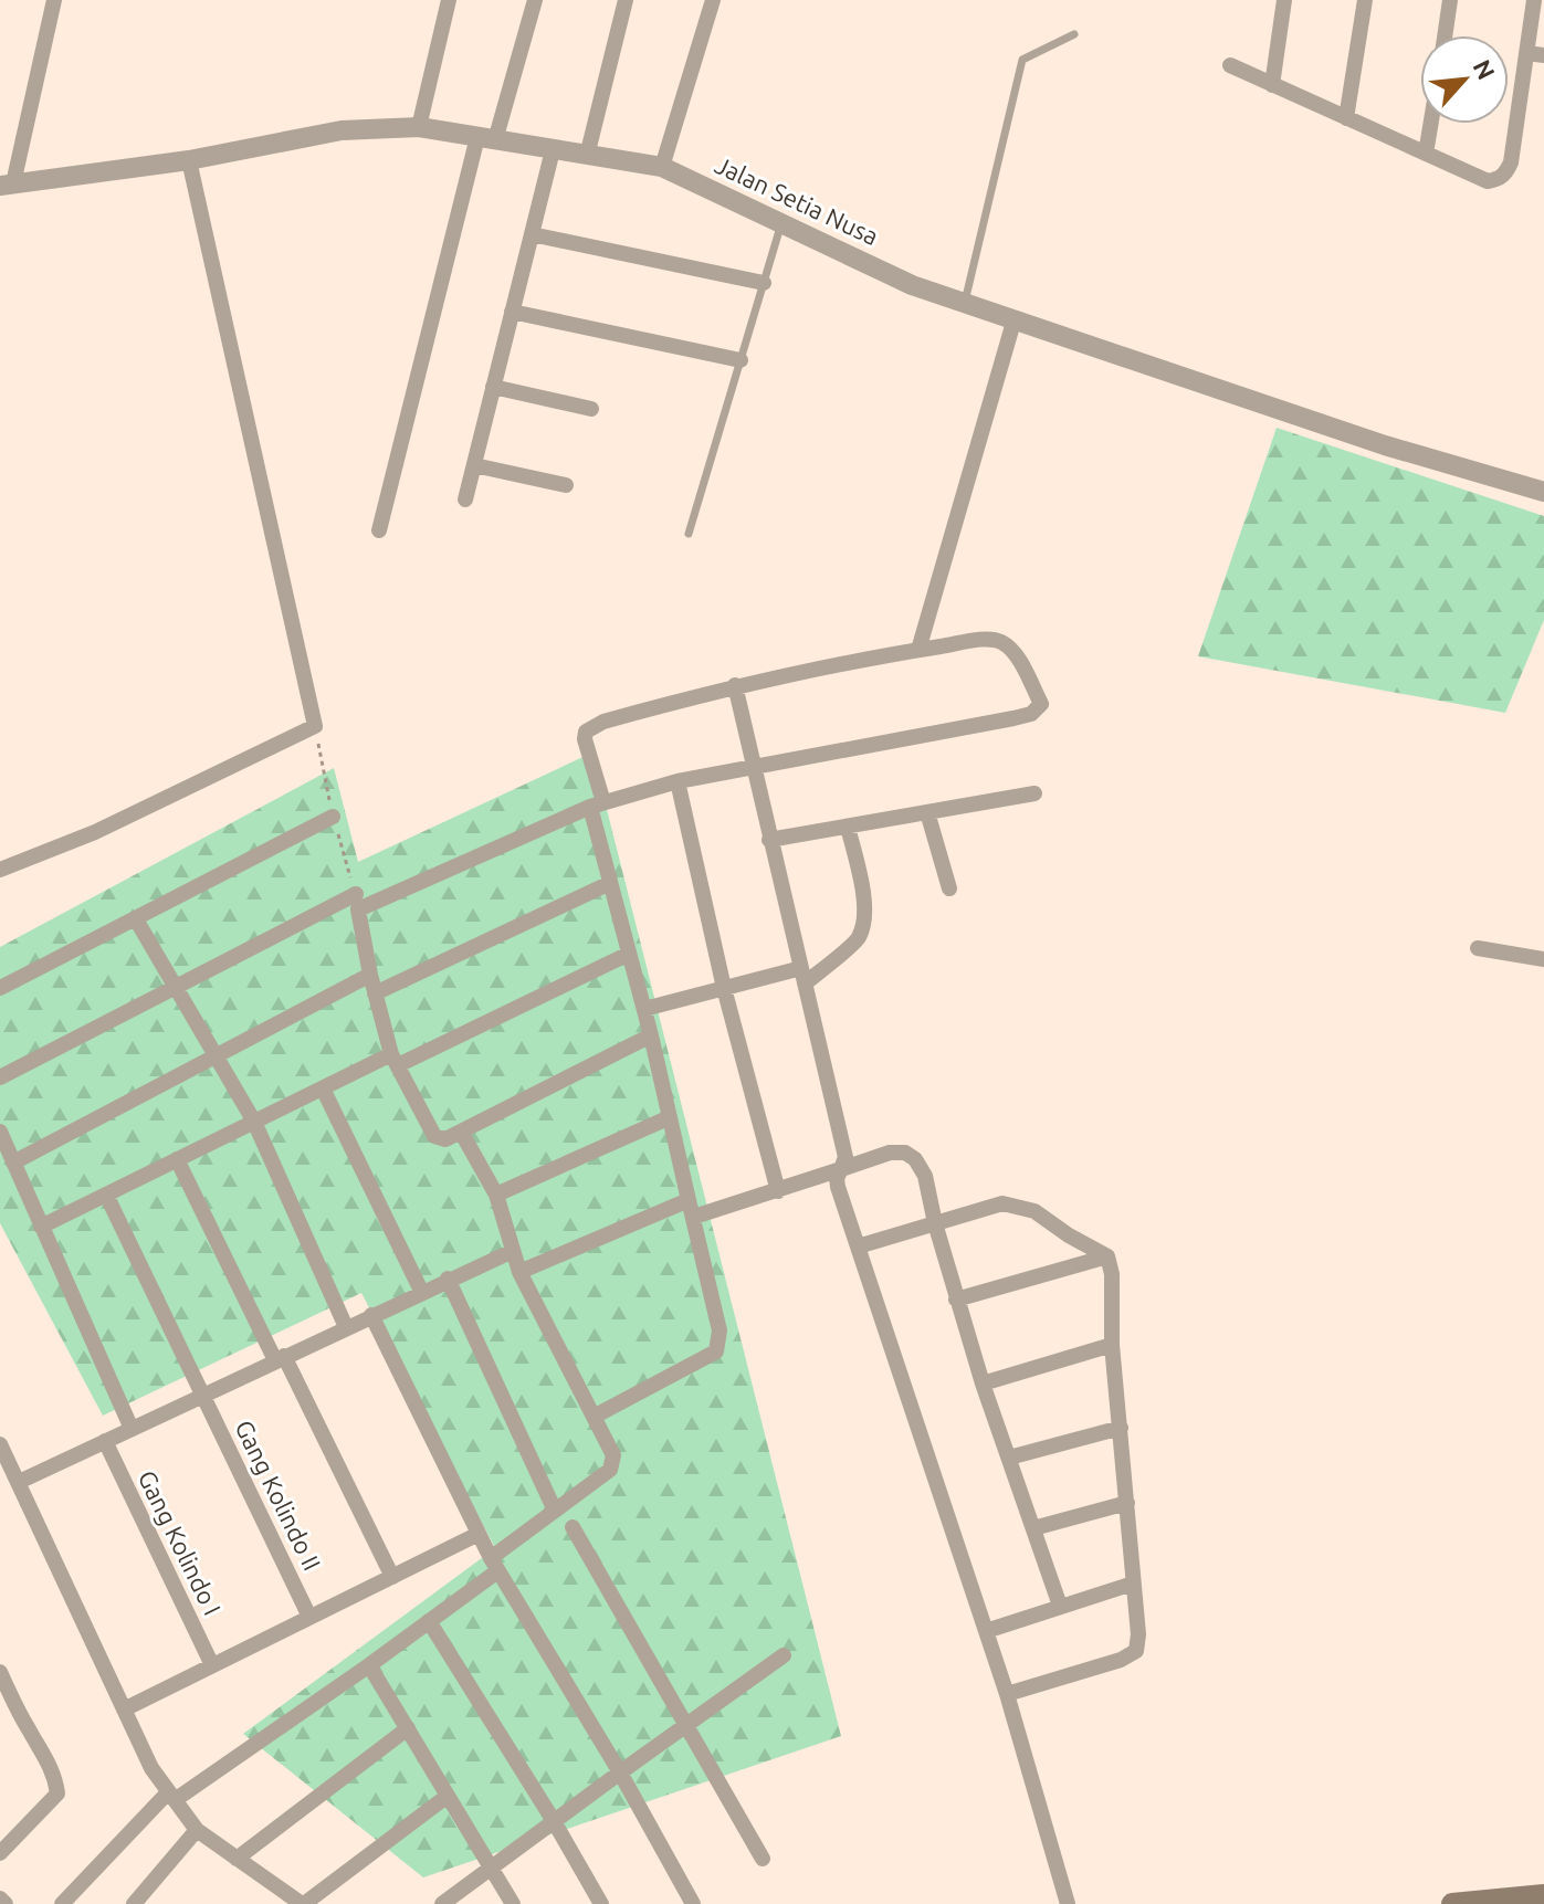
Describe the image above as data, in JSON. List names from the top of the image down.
{
  "streets": {
    "street": ["Jalan Setia Nusa", "Gang Kolindo II", "Gang Kolindo I"]
  },
  "north": "top right"
}
